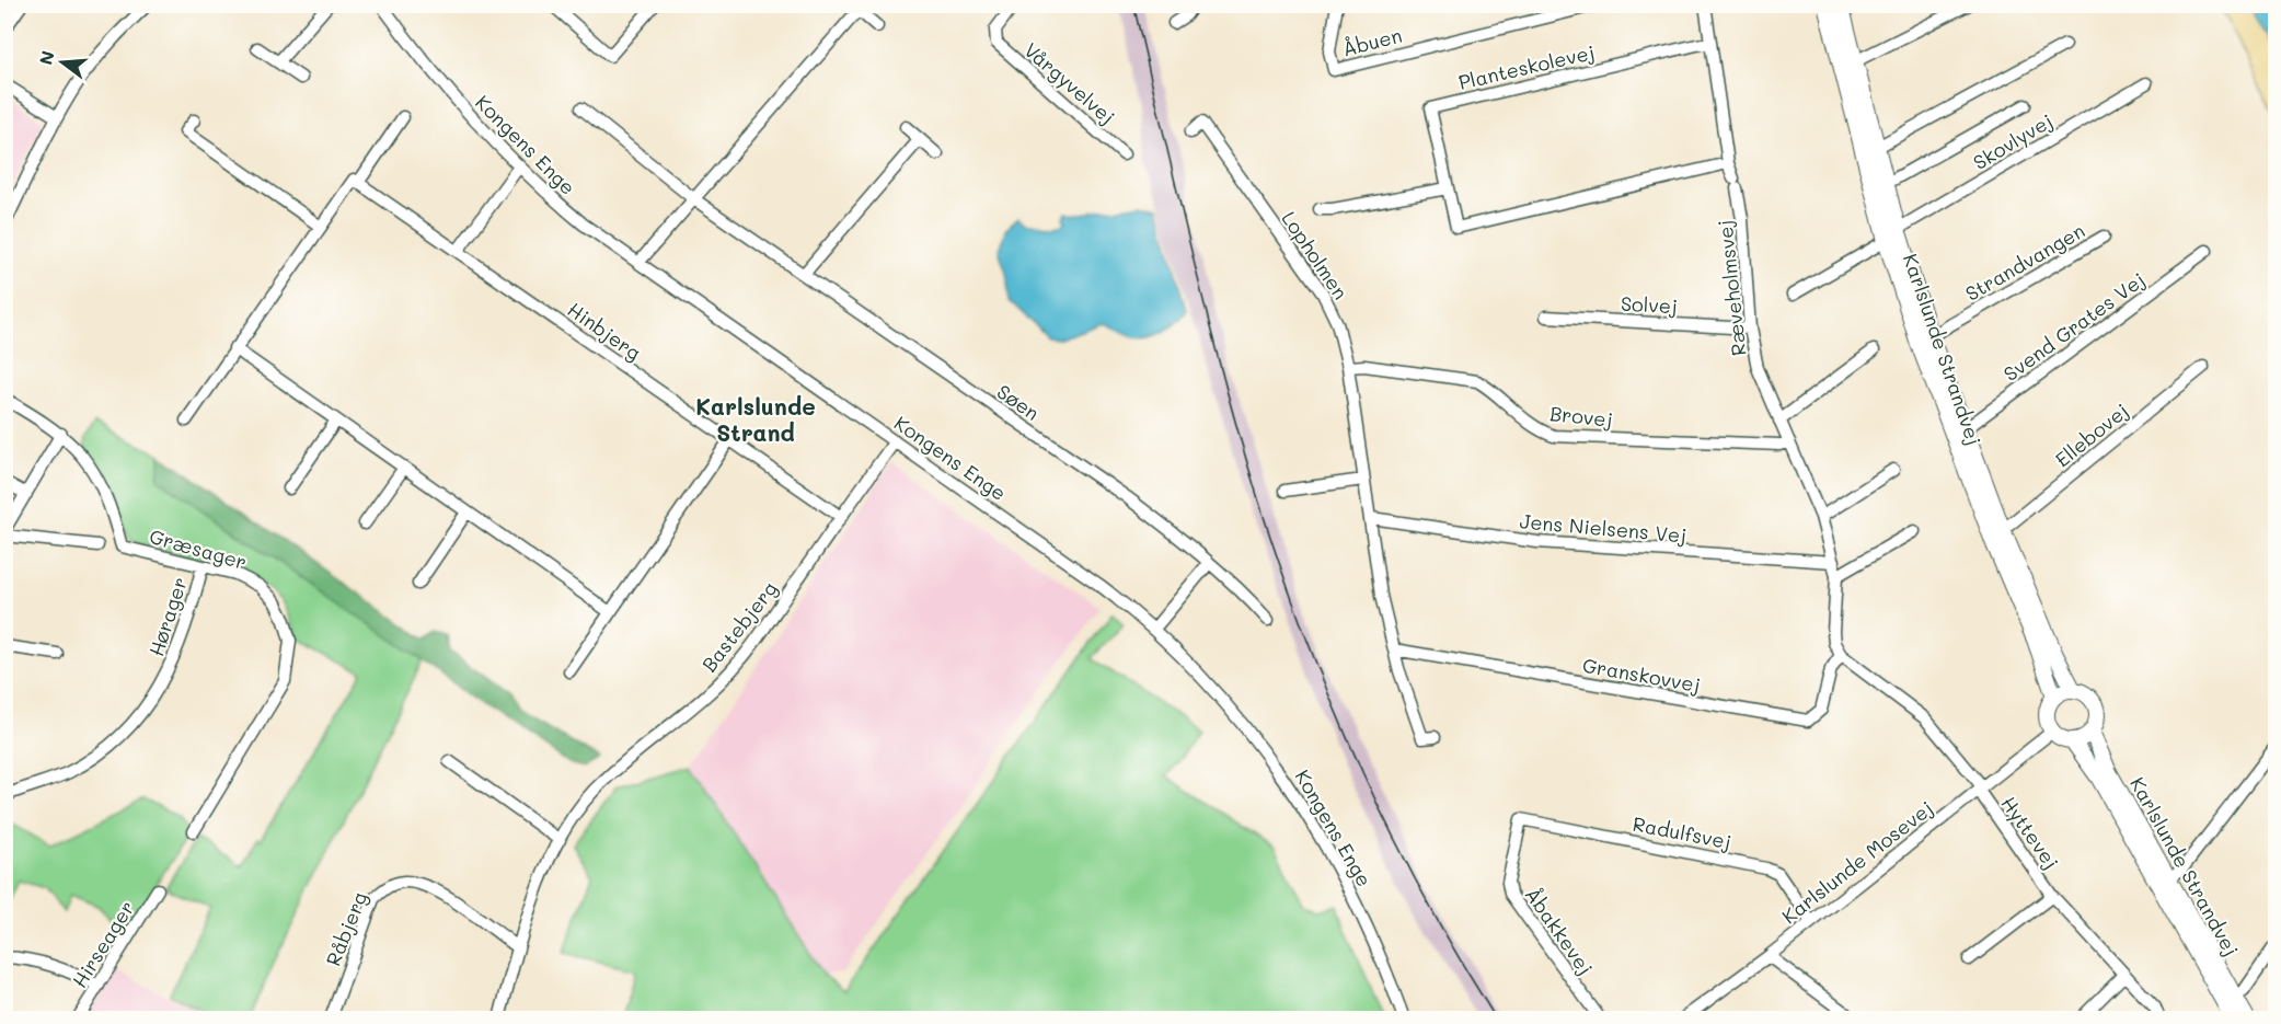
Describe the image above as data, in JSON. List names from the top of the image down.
{
  "streets": {
    "main road": ["Karlslunde Strandvej"],
    "street": [
      "Åbuen",
      "Planteskolevej",
      "Vårgyvelvej",
      "Skovlyvej",
      "Kongens Enge",
      "Lopholmen",
      "Strandvangen",
      "Ræveholmsvej",
      "Solvej",
      "Svend Grates Vej",
      "Hinbjerg",
      "Søen",
      "Brovej",
      "Ellebovej",
      "Jens Nielsens Vej",
      "Græsager",
      "Hørager",
      "Bastebjerg",
      "Granskovvej",
      "Radulfsvej",
      "Hyttevej",
      "Karlslunde Mosevej",
      "Råbjerg",
      "Åbakkevej",
      "Hirseager"
    ]
  },
  "crossings": [
    ["Planteskolevej", "Ræveholmsvej"],
    ["Skovlyvej", "Karlslunde Strandvej"],
    ["Kongens Enge", "Bastebjerg"],
    ["Lopholmen", "Brovej"],
    ["Lopholmen", "Jens Nielsens Vej"],
    ["Lopholmen", "Granskovvej"],
    ["Strandvangen", "Karlslunde Strandvej"],
    ["Ræveholmsvej", "Solvej"],
    ["Ræveholmsvej", "Brovej"],
    ["Ræveholmsvej", "Jens Nielsens Vej"],
    ["Ræveholmsvej", "Granskovvej"],
    ["Svend Grates Vej", "Karlslunde Strandvej"],
    ["Hinbjerg", "Bastebjerg"],
    ["Karlslunde Strandvej", "Ellebovej"],
    ["Karlslunde Strandvej", "Karlslunde Mosevej"],
    ["Græsager", "Hørager"],
    ["Bastebjerg", "Råbjerg"],
    ["Radulfsvej", "Karlslunde Mosevej"],
    ["Radulfsvej", "Åbakkevej"],
    ["Hyttevej", "Karlslunde Mosevej"]
  ],
  "districts": ["Karlslunde Strand"],
  "north": "left"
}
